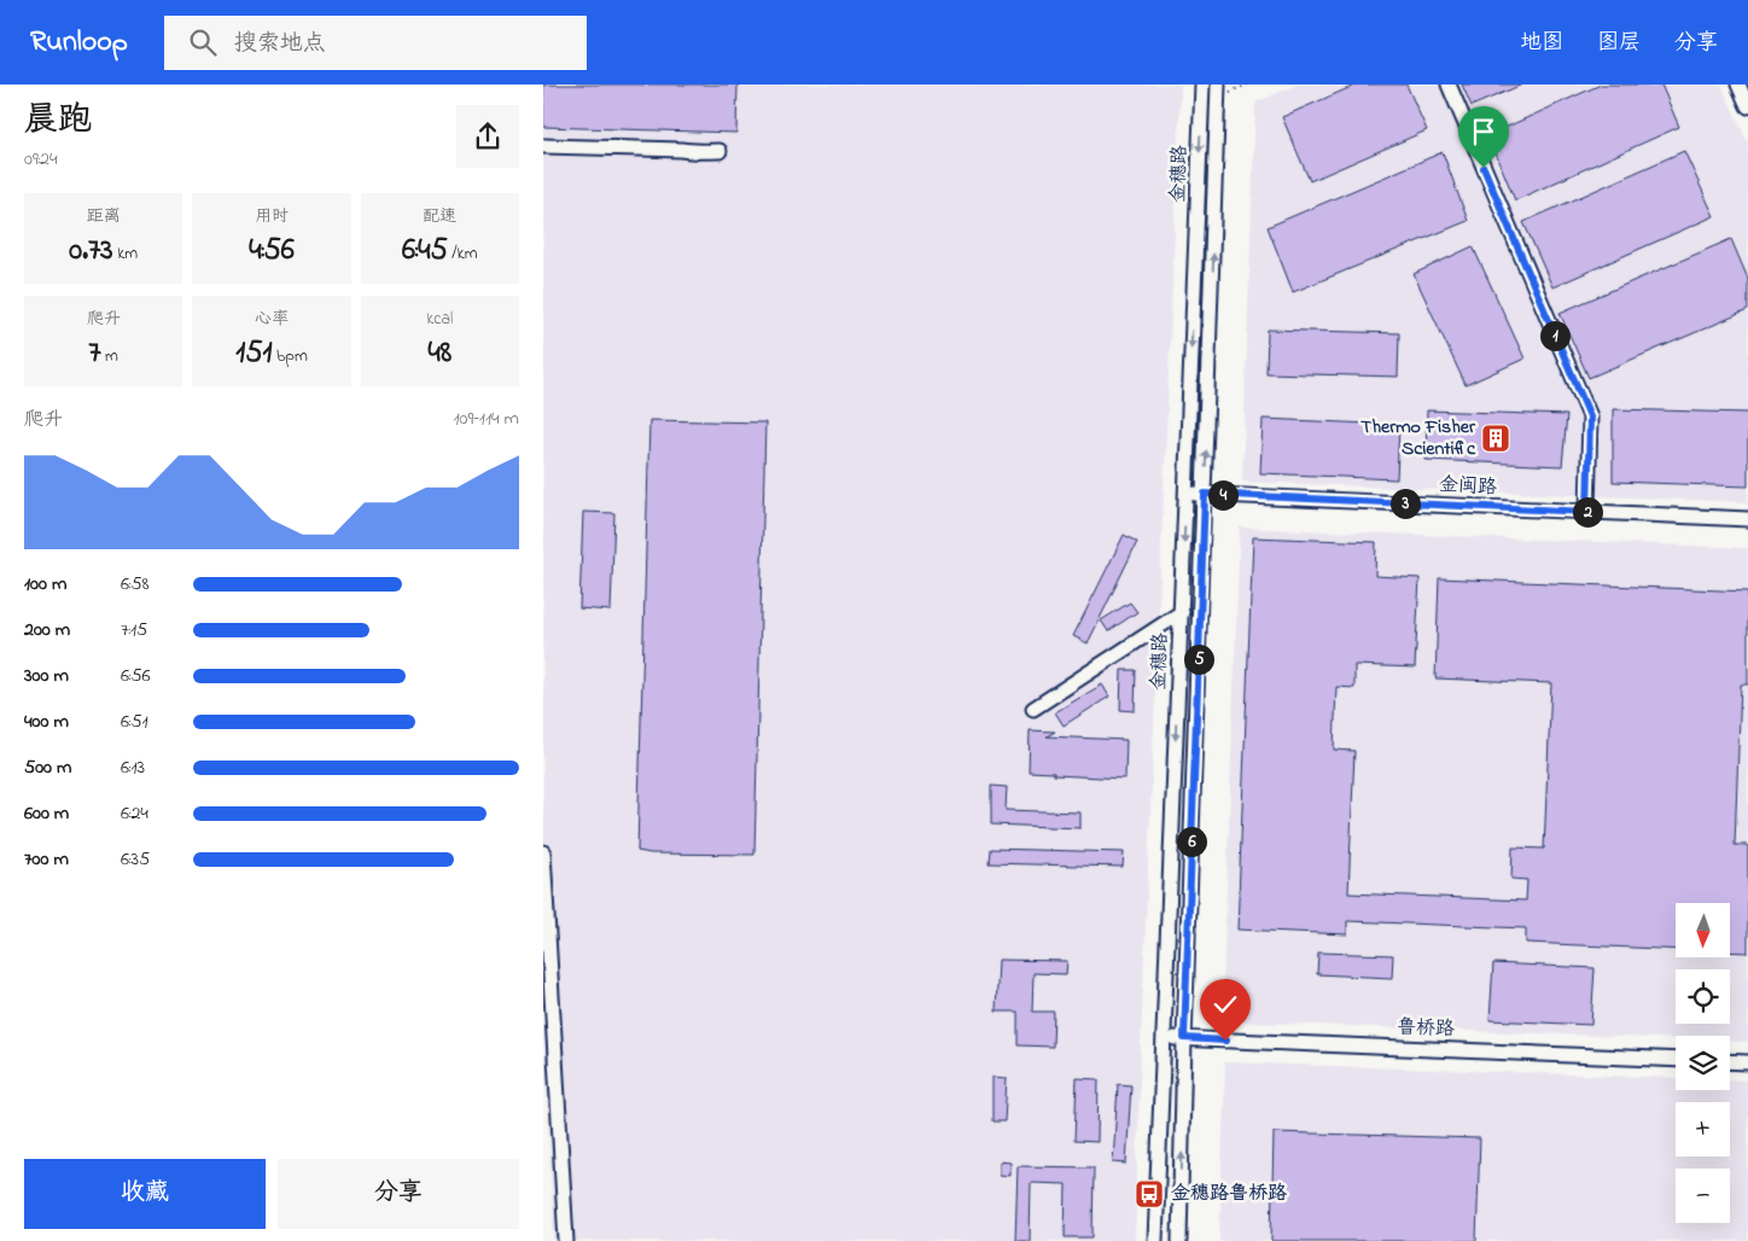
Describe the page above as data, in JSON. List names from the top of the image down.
{
  "streets": {
    "street": ["金穗路", "金闽路", "鲁桥路"]
  },
  "crossings": [
    ["金穗路", "金闽路"],
    ["金穗路", "鲁桥路"]
  ],
  "places": {
    "building": ["Thermo Fisher Scientific"],
    "bus stop": ["金穗路鲁桥路"]
  },
  "north": "bottom",
  "page": {
    "header": "Runloop",
    "search": "搜索地点",
    "nav": ["地图", "图层", "分享"],
    "heading": ["晨跑", "09:24"],
    "stats": [
      ["距离", "0.73 km"],
      ["用时", "4:56"],
      ["配速", "6:45 /km"],
      ["爬升", "7 m"],
      ["心率", "151 bpm"],
      ["kcal", "48"]
    ],
    "pins": [
      "1",
      "4",
      "3",
      "2",
      "5",
      "6"
    ],
    "chart": ["爬升", "109–114 m"],
    "list": [
      {
        "name": "100 m",
        "note": "6:58"
      },
      {
        "name": "200 m",
        "note": "7:15"
      },
      {
        "name": "300 m",
        "note": "6:56"
      },
      {
        "name": "400 m",
        "note": "6:51"
      },
      {
        "name": "500 m",
        "note": "6:13"
      },
      {
        "name": "600 m",
        "note": "6:24"
      },
      {
        "name": "700 m",
        "note": "6:35"
      }
    ],
    "map_buttons": ["+", "−"],
    "buttons": ["收藏", "分享"]
  }
}
